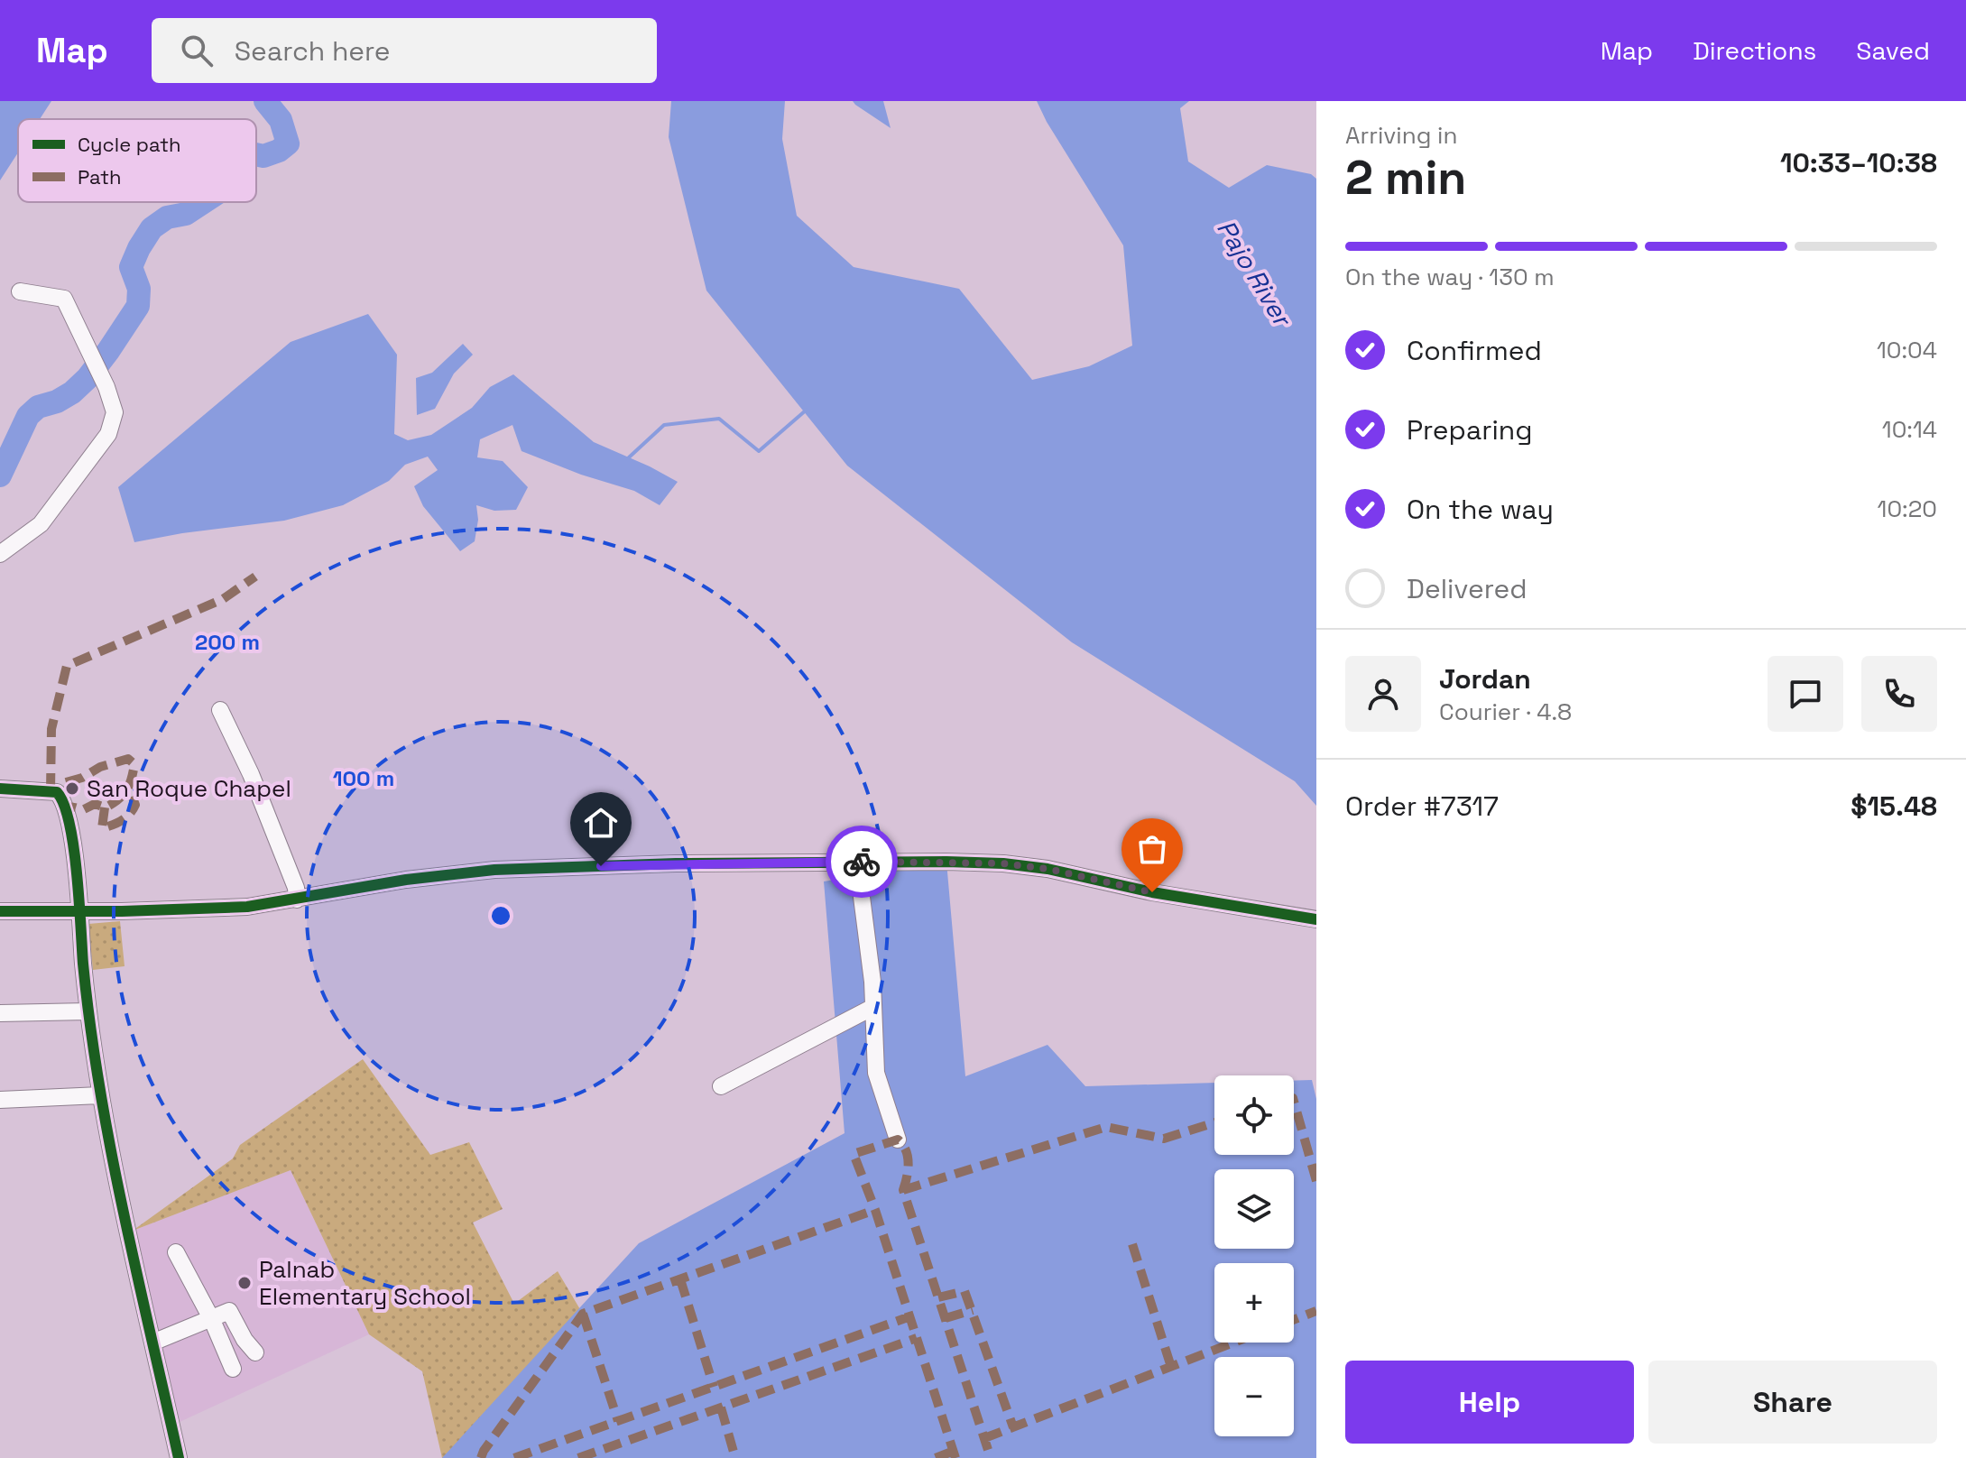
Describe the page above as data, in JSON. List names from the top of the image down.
{
  "water": ["Pajo River"],
  "places": ["San Roque Chapel", "Palnab Elementary School"],
  "legend": ["Cycle path", "Path"],
  "page": {
    "header": "Map",
    "search": "Search here",
    "nav": ["Map", "Directions", "Saved"],
    "heading": ["2 min", "Arriving in", "10:33–10:38"],
    "panel": [
      "Jordan",
      "Courier · 4.8",
      "Order #7317",
      "$15.48"
    ],
    "bar": "On the way · 130 m",
    "list": [
      ["Confirmed", "10:04"],
      ["Preparing", "10:14"],
      ["On the way", "10:20"],
      "Delivered"
    ],
    "map_buttons": ["+", "−"],
    "buttons": ["Help", "Share"]
  },
  "rings": ["200 m", "100 m"]
}
